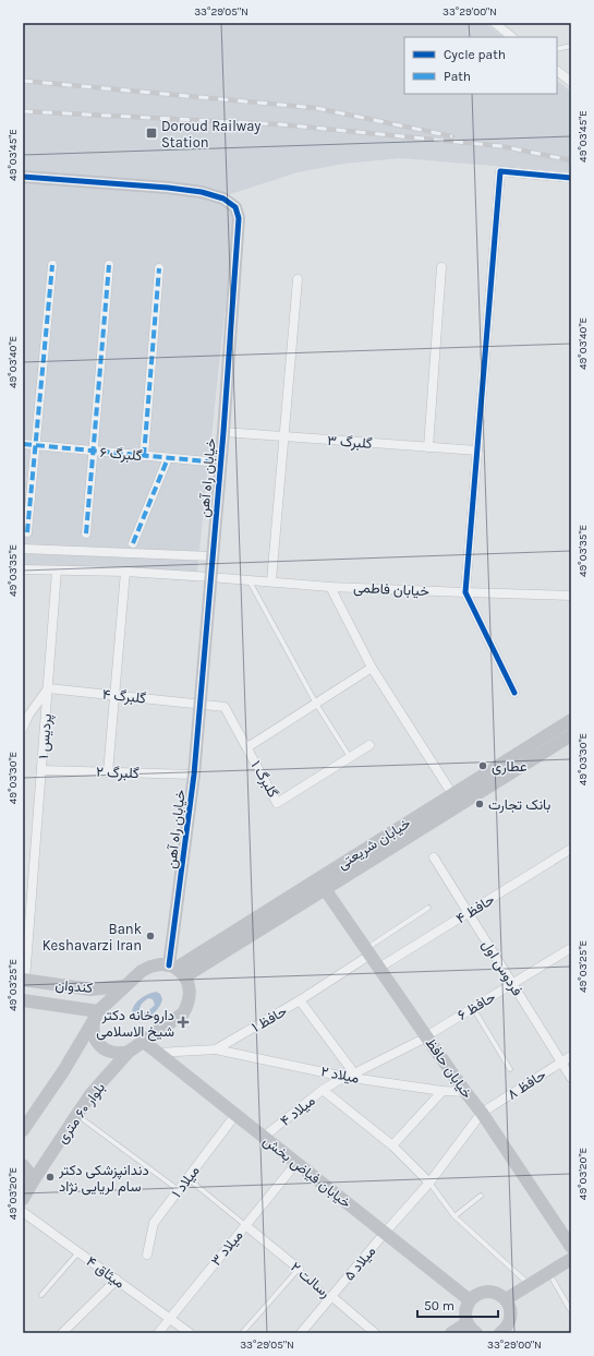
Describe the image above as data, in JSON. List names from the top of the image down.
{
  "streets": {
    "street": [
      "گلبرگ ۳",
      "گلبرگ ۶",
      "خیابان راه آهن",
      "خیابان فاطمی",
      "گلبرگ ۴",
      "پردیس ۱",
      "گلبرگ ۲",
      "گلبرگ ۱",
      "خیابان شریعتی",
      "حافظ ۴",
      "فردوس اول",
      "کندوان",
      "حافظ ۶",
      "حافظ ۱",
      "خیابان حافظ",
      "میلاد ۲",
      "حافظ ۸",
      "میلاد ۴",
      "بلوار ۶۰ متری",
      "خیابان فیاض بخش",
      "میلاد ۱",
      "میلاد ۳",
      "میلاد ۵",
      "میثاق ۴",
      "رسالت ۲"
    ]
  },
  "crossings": [
    ["گلبرگ ۳", "خیابان راه آهن"],
    ["گلبرگ ۶", "خیابان راه آهن"],
    ["خیابان راه آهن", "خیابان فاطمی"],
    ["خیابان راه آهن", "گلبرگ ۴"],
    ["خیابان راه آهن", "گلبرگ ۲"],
    ["خیابان راه آهن", "گلبرگ ۱"],
    ["خیابان راه آهن", "خیابان شریعتی"],
    ["خیابان راه آهن", "بلوار ۶۰ متری"],
    ["خیابان فاطمی", "پردیس ۱"],
    ["گلبرگ ۴", "پردیس ۱"],
    ["گلبرگ ۴", "گلبرگ ۱"],
    ["پردیس ۱", "گلبرگ ۲"],
    ["پردیس ۱", "کندوان"],
    ["خیابان شریعتی", "خیابان حافظ"],
    ["خیابان شریعتی", "بلوار ۶۰ متری"],
    ["حافظ ۴", "فردوس اول"],
    ["حافظ ۴", "خیابان حافظ"],
    ["فردوس اول", "حافظ ۶"],
    ["فردوس اول", "حافظ ۸"],
    ["حافظ ۶", "خیابان حافظ"],
    ["حافظ ۶", "میلاد ۴"],
    ["حافظ ۱", "خیابان حافظ"],
    ["حافظ ۱", "میلاد ۲"],
    ["حافظ ۱", "خیابان فیاض بخش"],
    ["خیابان حافظ", "میلاد ۲"],
    ["خیابان حافظ", "حافظ ۸"],
    ["خیابان حافظ", "میلاد ۵"],
    ["میلاد ۲", "میلاد ۴"],
    ["حافظ ۸", "میلاد ۵"],
    ["میلاد ۴", "خیابان فیاض بخش"],
    ["بلوار ۶۰ متری", "خیابان فیاض بخش"],
    ["خیابان فیاض بخش", "میلاد ۱"],
    ["خیابان فیاض بخش", "میلاد ۳"],
    ["خیابان فیاض بخش", "میلاد ۵"],
    ["میلاد ۳", "میثاق ۴"],
    ["میلاد ۳", "رسالت ۲"],
    ["میلاد ۵", "رسالت ۲"]
  ],
  "places": {
    "transit": ["Doroud Railway Station"],
    "other": [
      "عطاری",
      "بانک تجارت",
      "Bank Keshavarzi Iran",
      "دندانپزشکی دکتر سام لریایی نژاد"
    ],
    "health": ["داروخانه دکتر شیخ الاسلامی"]
  },
  "legend": ["Cycle path", "Path"],
  "scale_bar": "50 m",
  "coordinates": [
    "33°29'05\"N",
    "33°29'00\"N",
    "49°03'45\"E",
    "49°03'40\"E",
    "49°03'35\"E",
    "49°03'30\"E",
    "49°03'25\"E",
    "49°03'20\"E"
  ]
}
